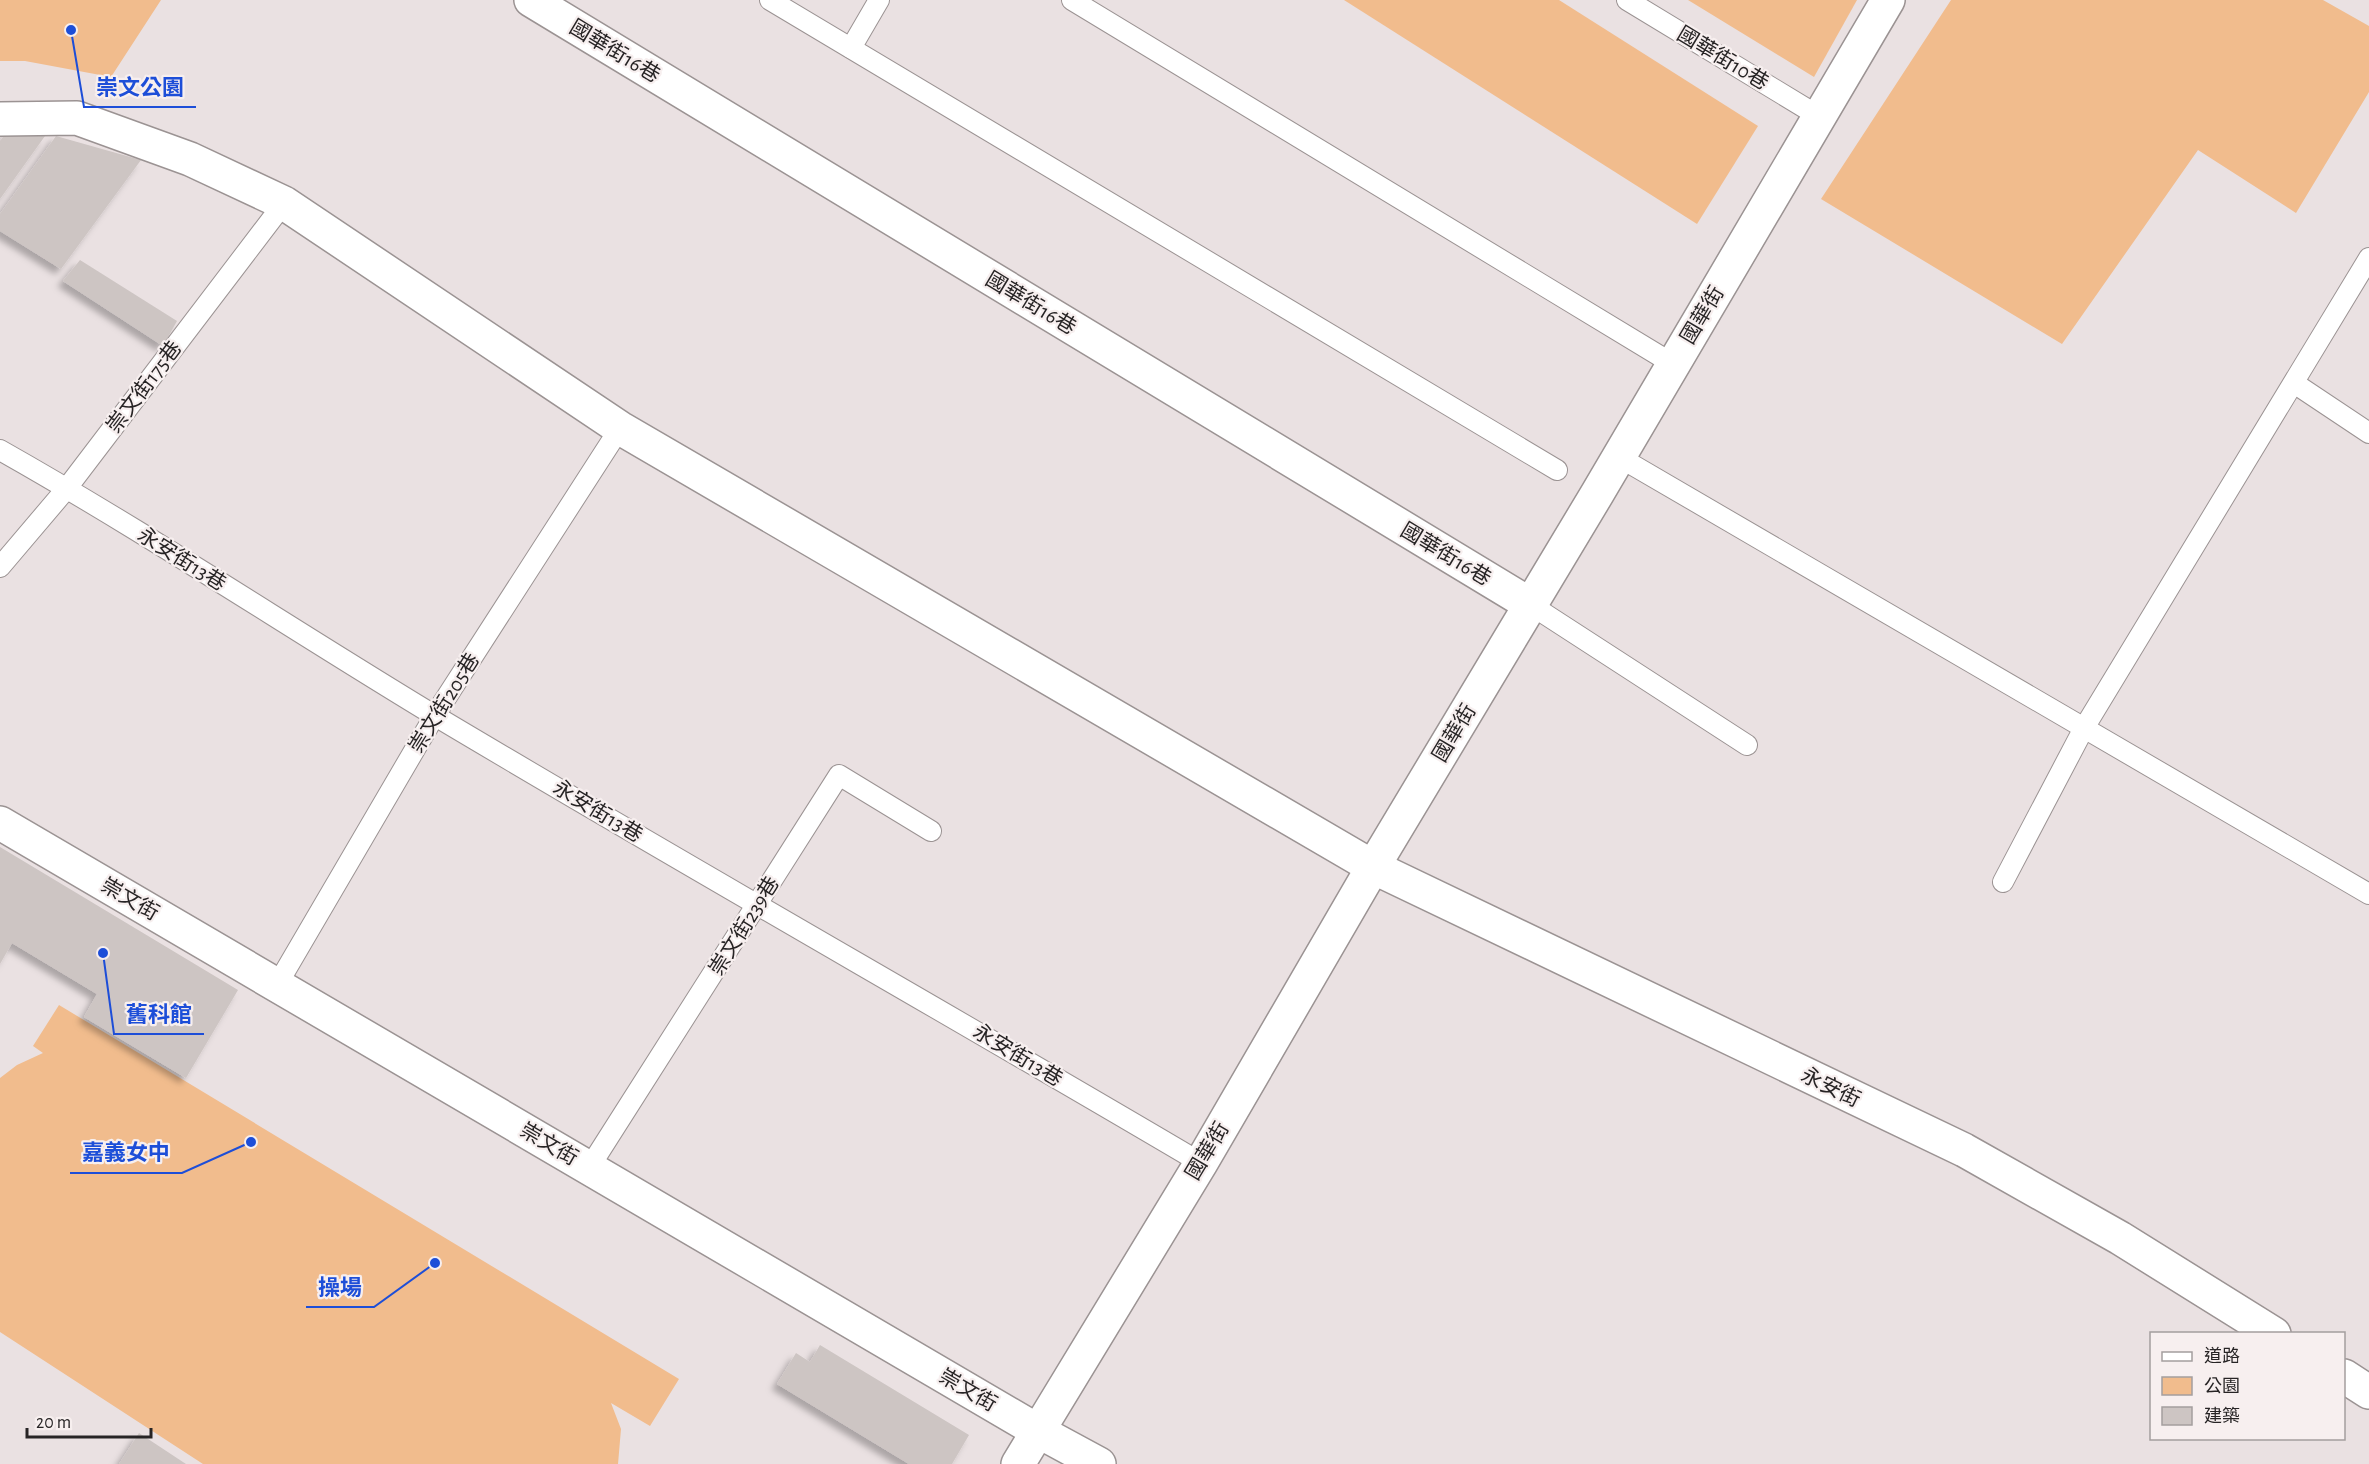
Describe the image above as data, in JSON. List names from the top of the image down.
{
  "streets": {
    "street": [
      "國華街16巷",
      "國華街",
      "崇文街",
      "永安街"
    ],
    "lane": [
      "國華街10巷",
      "崇文街175巷",
      "永安街13巷",
      "崇文街205巷",
      "崇文街239巷"
    ]
  },
  "crossings": [
    ["國華街16巷", "國華街"],
    ["國華街10巷", "國華街"],
    ["國華街", "永安街13巷"],
    ["國華街", "崇文街"],
    ["國華街", "永安街"],
    ["崇文街175巷", "永安街13巷"],
    ["崇文街175巷", "永安街"],
    ["永安街13巷", "崇文街205巷"],
    ["永安街13巷", "崇文街239巷"],
    ["崇文街205巷", "崇文街"],
    ["崇文街205巷", "永安街"],
    ["崇文街", "崇文街239巷"]
  ],
  "places": [
    "崇文公園",
    "舊科館",
    "嘉義女中",
    "操場"
  ],
  "legend": ["道路", "公園", "建築"],
  "scale_bar": "20 m"
}
